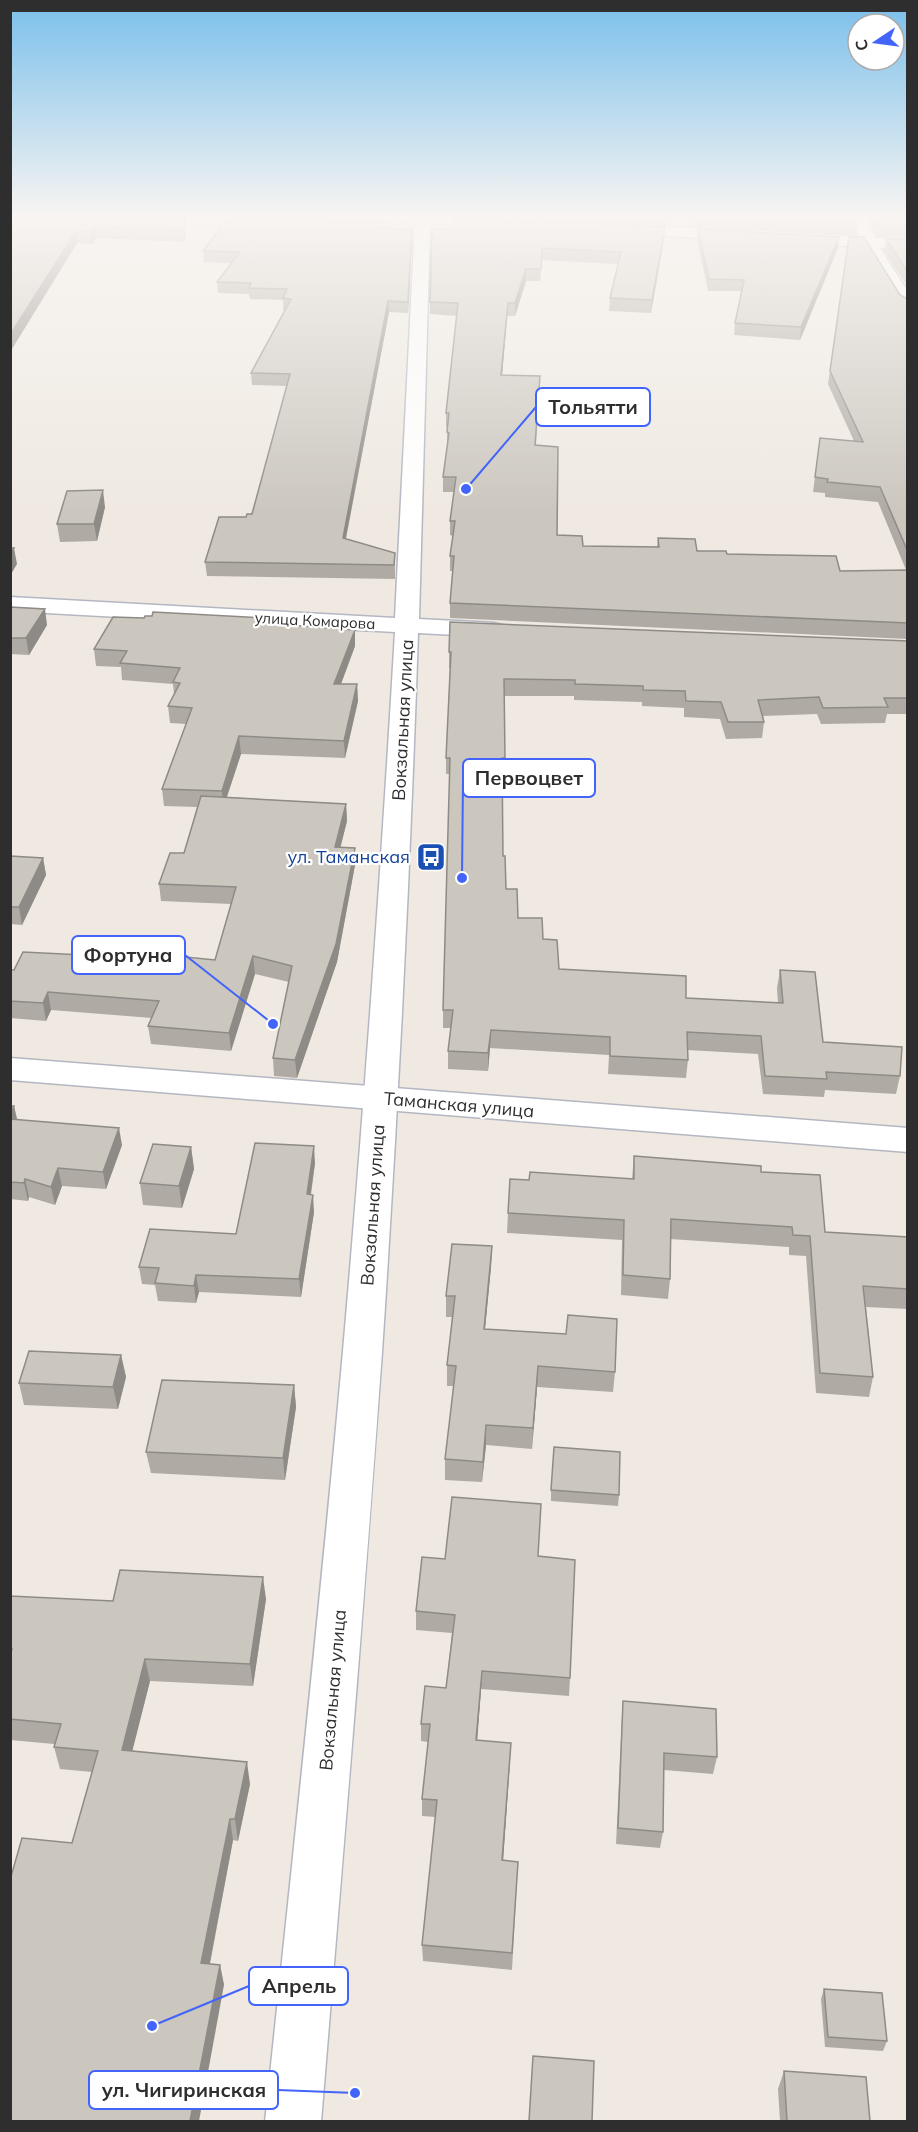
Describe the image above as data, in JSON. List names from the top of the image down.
{
  "streets": {
    "street": ["улица Комарова", "Вокзальная улица", "Таманская улица"]
  },
  "crossings": [
    ["улица Комарова", "Вокзальная улица"],
    ["Вокзальная улица", "Таманская улица"]
  ],
  "places": {
    "other": [
      "Тольятти",
      "Первоцвет",
      "Фортуна",
      "Апрель",
      "ул. Чигиринская"
    ],
    "bus stop": ["ул. Таманская"]
  },
  "north": "left"
}
